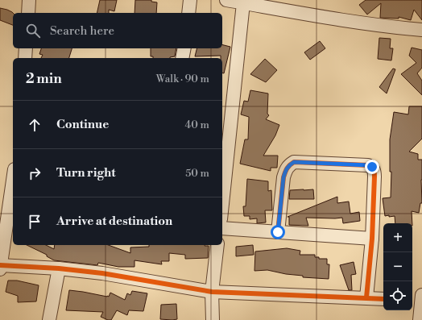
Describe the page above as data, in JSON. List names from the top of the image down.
{
  "page": {
    "search": "Search here",
    "heading": ["2 min", "Walk · 90 m"],
    "list": [
      ["Continue", "40 m"],
      ["Turn right", "50 m"],
      "Arrive at destination"
    ],
    "map_buttons": ["+", "−"]
  }
}
